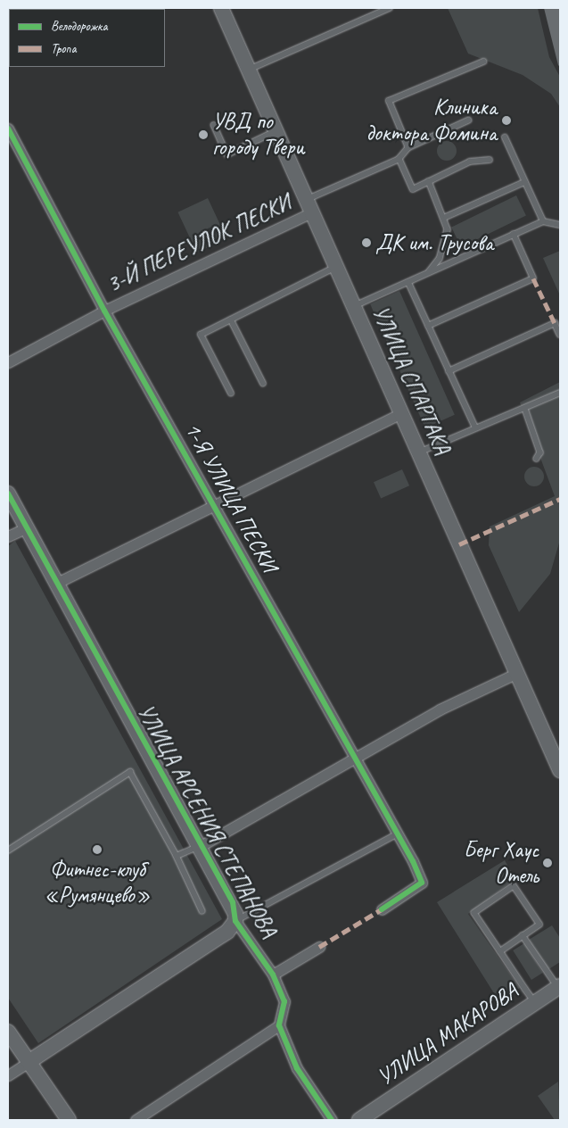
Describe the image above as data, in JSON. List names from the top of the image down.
{
  "streets": {
    "main road": ["УЛИЦА СПАРТАКА", "УЛИЦА АРСЕНИЯ СТЕПАНОВА", "УЛИЦА МАКАРОВА"],
    "street": ["3-Й ПЕРЕУЛОК ПЕСКИ", "1-Я УЛИЦА ПЕСКИ"]
  },
  "crossings": [
    ["3-Й ПЕРЕУЛОК ПЕСКИ", "УЛИЦА СПАРТАКА"],
    ["3-Й ПЕРЕУЛОК ПЕСКИ", "1-Я УЛИЦА ПЕСКИ"]
  ],
  "places": [
    "Клиника доктора Фомина",
    "УВД по городу Твери",
    "ДК им. Трусова",
    "Фитнес-клуб «Румянцево»",
    "Берг Хаус Отель"
  ],
  "legend": ["Велодорожка", "Тропа"]
}
